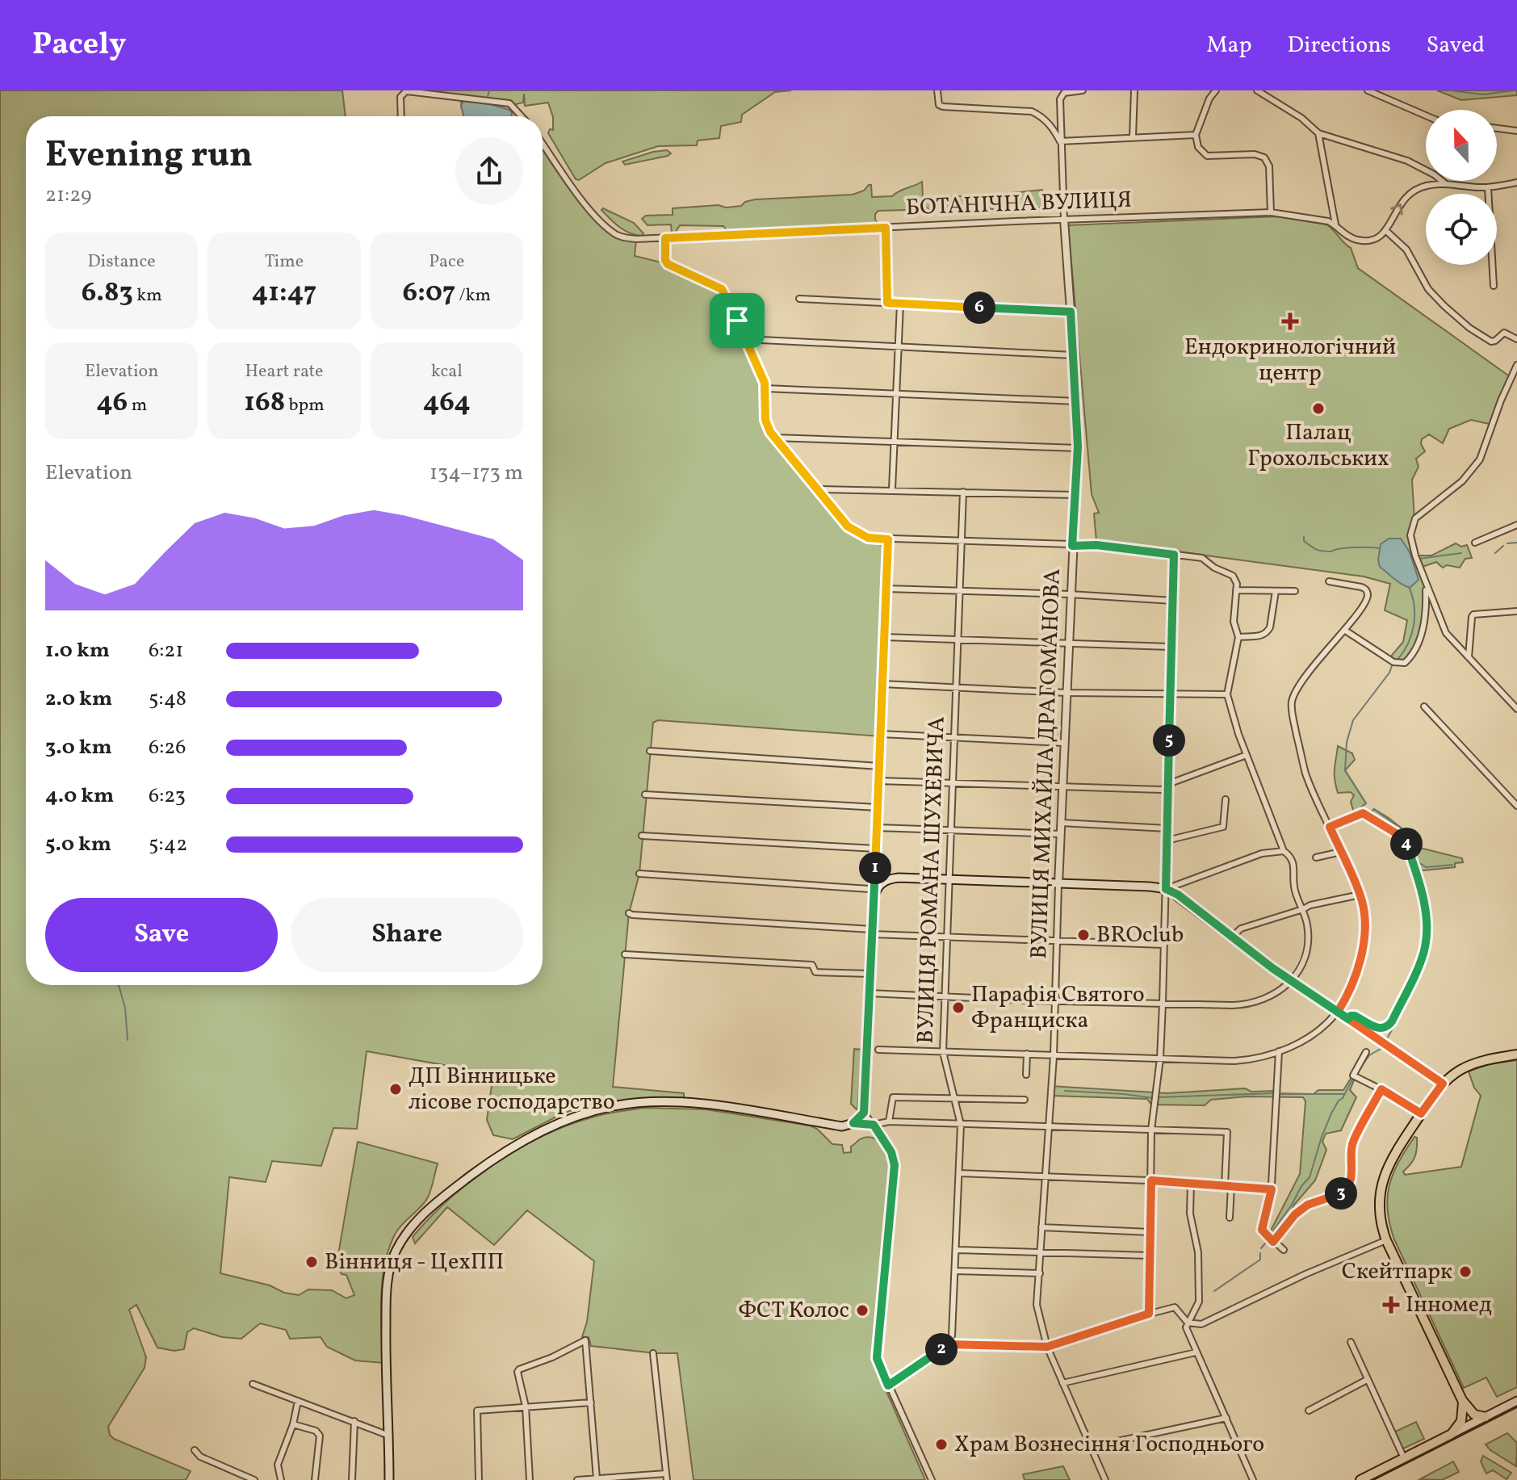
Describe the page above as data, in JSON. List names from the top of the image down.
{
  "streets": {
    "street": ["БОТАНІЧНА ВУЛИЦЯ", "ВУЛИЦЯ МИХАЙЛА ДРАГОМАНОВА", "ВУЛИЦЯ РОМАНА ШУХЕВИЧА"]
  },
  "crossings": [
    ["БОТАНІЧНА ВУЛИЦЯ", "ВУЛИЦЯ МИХАЙЛА ДРАГОМАНОВА"]
  ],
  "places": {
    "health": ["Ендокринологічний центр", "Інномед"],
    "other": [
      "Палац Грохольських",
      "BROclub",
      "Парафія Святого Франциска",
      "ДП Вінницьке лісове господарство",
      "Вінниця - ЦехПП",
      "Скейтпарк",
      "ФСТ Колос",
      "Храм Вознесіння Господнього"
    ]
  },
  "north": "top",
  "page": {
    "header": "Pacely",
    "nav": ["Map", "Directions", "Saved"],
    "heading": ["Evening run", "21:29"],
    "stats": [
      ["Distance", "6.83 km"],
      ["Time", "41:47"],
      ["Pace", "6:07 /km"],
      ["Elevation", "46 m"],
      ["Heart rate", "168 bpm"],
      ["kcal", "464"]
    ],
    "pins": [
      "6",
      "5",
      "4",
      "1",
      "3",
      "2"
    ],
    "chart": ["Elevation", "134–173 m"],
    "list": [
      {
        "name": "1.0 km",
        "note": "6:21"
      },
      {
        "name": "2.0 km",
        "note": "5:48"
      },
      {
        "name": "3.0 km",
        "note": "6:26"
      },
      {
        "name": "4.0 km",
        "note": "6:23"
      },
      {
        "name": "5.0 km",
        "note": "5:42"
      }
    ],
    "buttons": ["Save", "Share"]
  }
}
